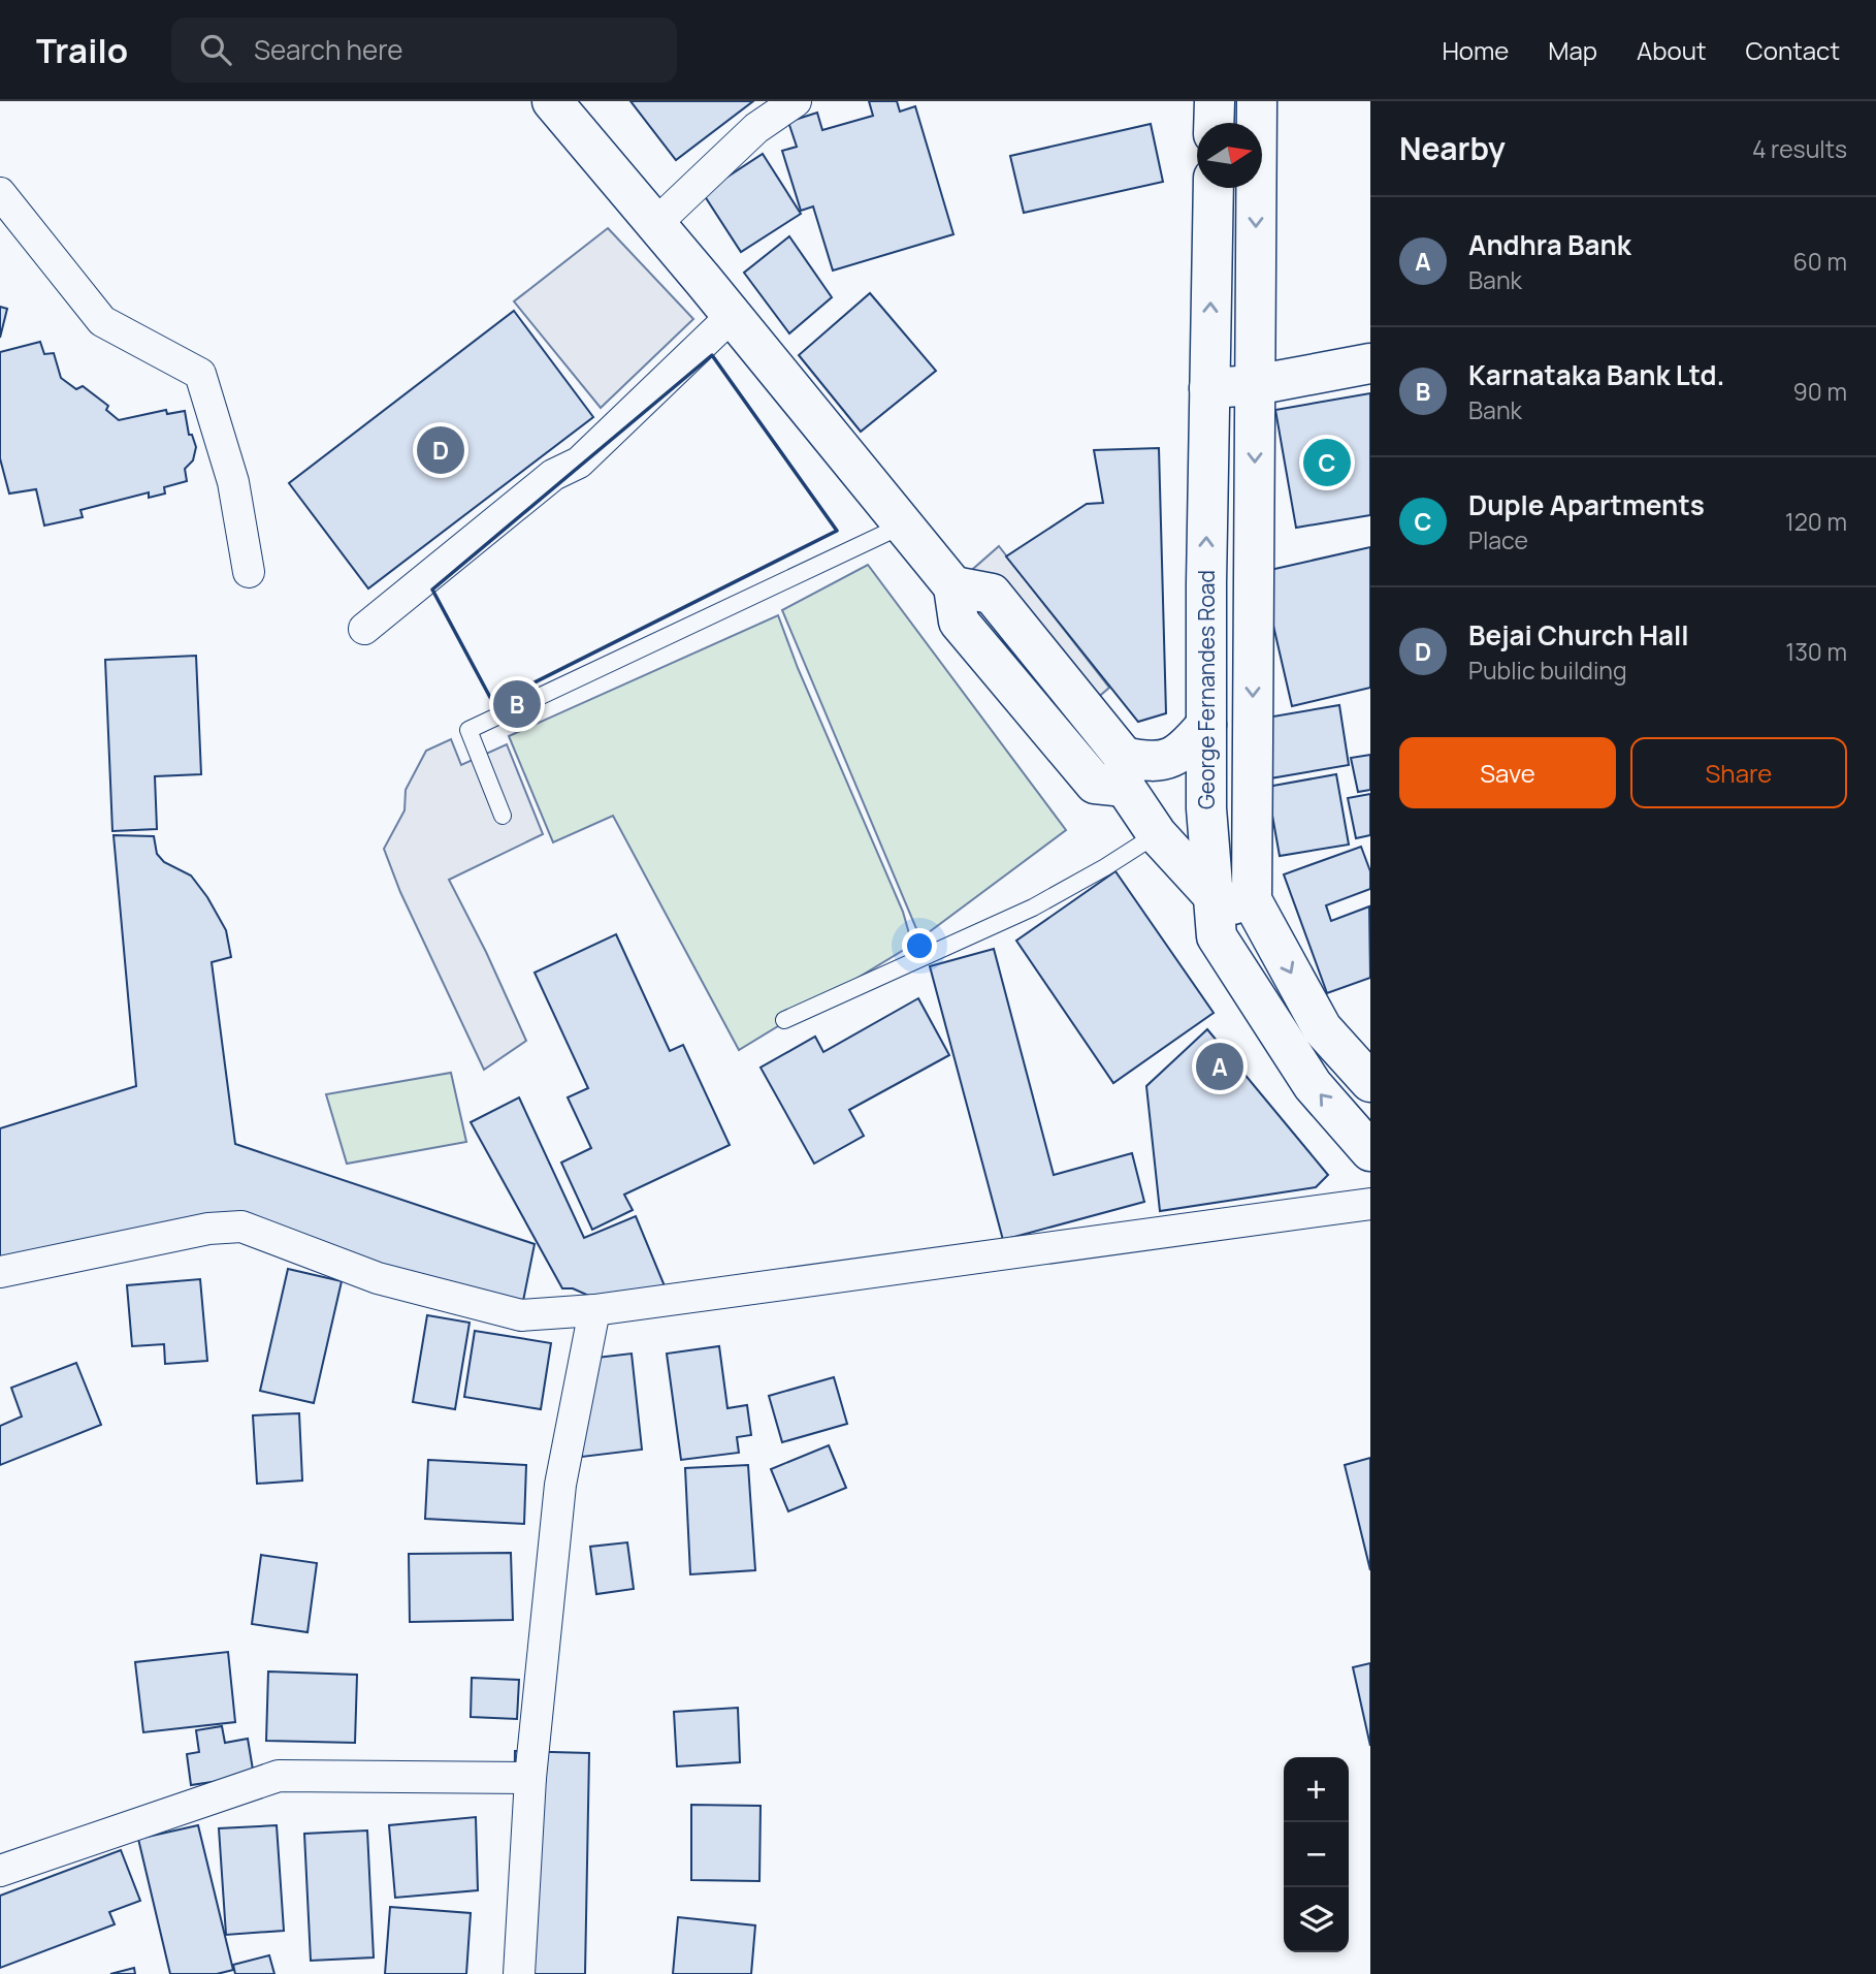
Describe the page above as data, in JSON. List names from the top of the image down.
{
  "streets": {
    "main road": ["George Fernandes Road"]
  },
  "north": "right",
  "page": {
    "header": "Trailo",
    "search": "Search here",
    "nav": [
      "Home",
      "Map",
      "About",
      "Contact"
    ],
    "heading": ["Nearby", "4 results"],
    "list": [
      {
        "mark": "A",
        "name": "Andhra Bank",
        "note": "Bank",
        "value": "60 m"
      },
      {
        "mark": "B",
        "name": "Karnataka Bank Ltd.",
        "note": "Bank",
        "value": "90 m"
      },
      {
        "mark": "C",
        "name": "Duple Apartments",
        "note": "Place",
        "value": "120 m"
      },
      {
        "mark": "D",
        "name": "Bejai Church Hall",
        "note": "Public building",
        "value": "130 m"
      }
    ],
    "pins": [
      "D",
      "C",
      "B",
      "A"
    ],
    "buttons": ["Save", "Share"],
    "map_buttons": ["+", "−"]
  }
}
